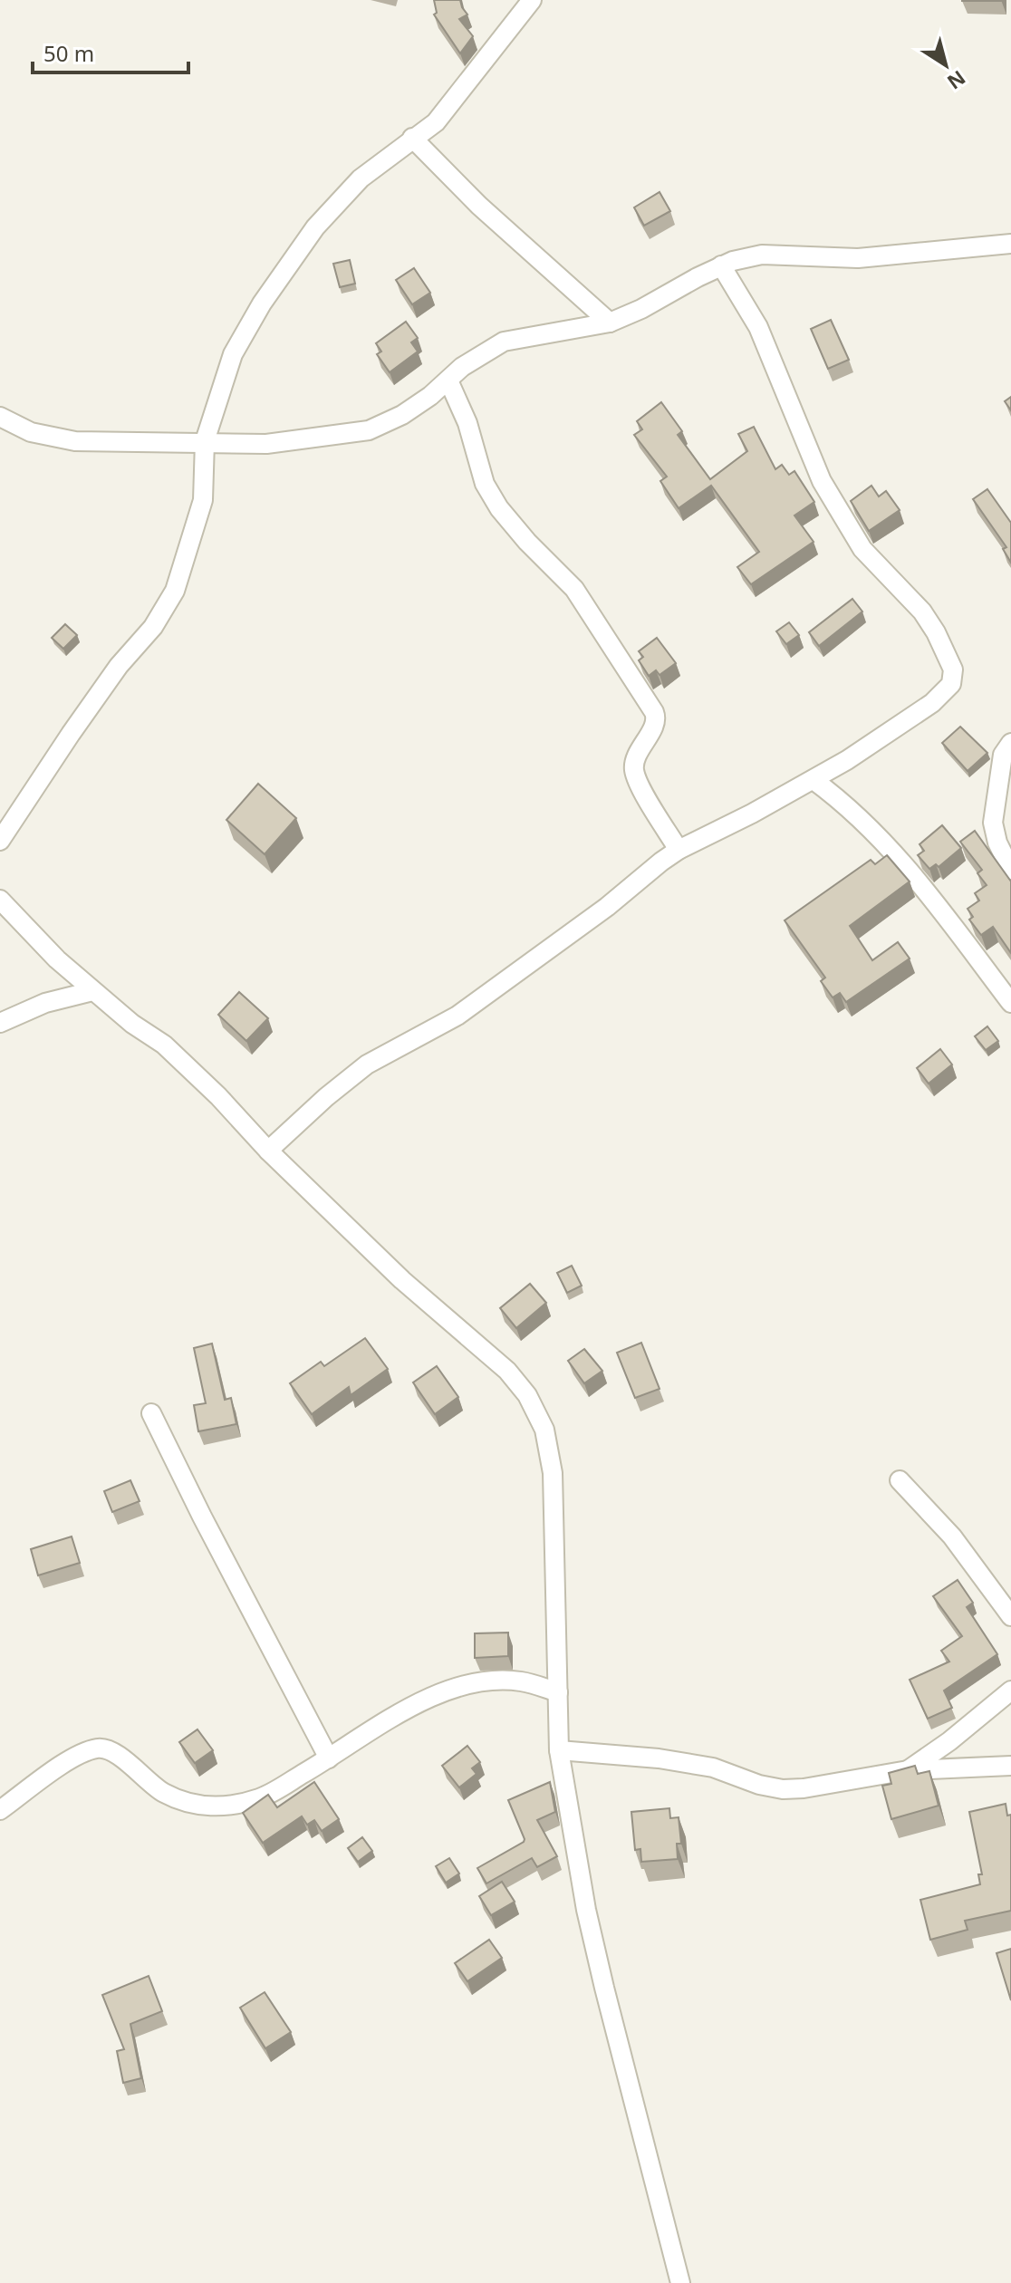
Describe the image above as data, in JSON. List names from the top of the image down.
{
  "scale_bar": "50 m",
  "north": "bottom right"
}
